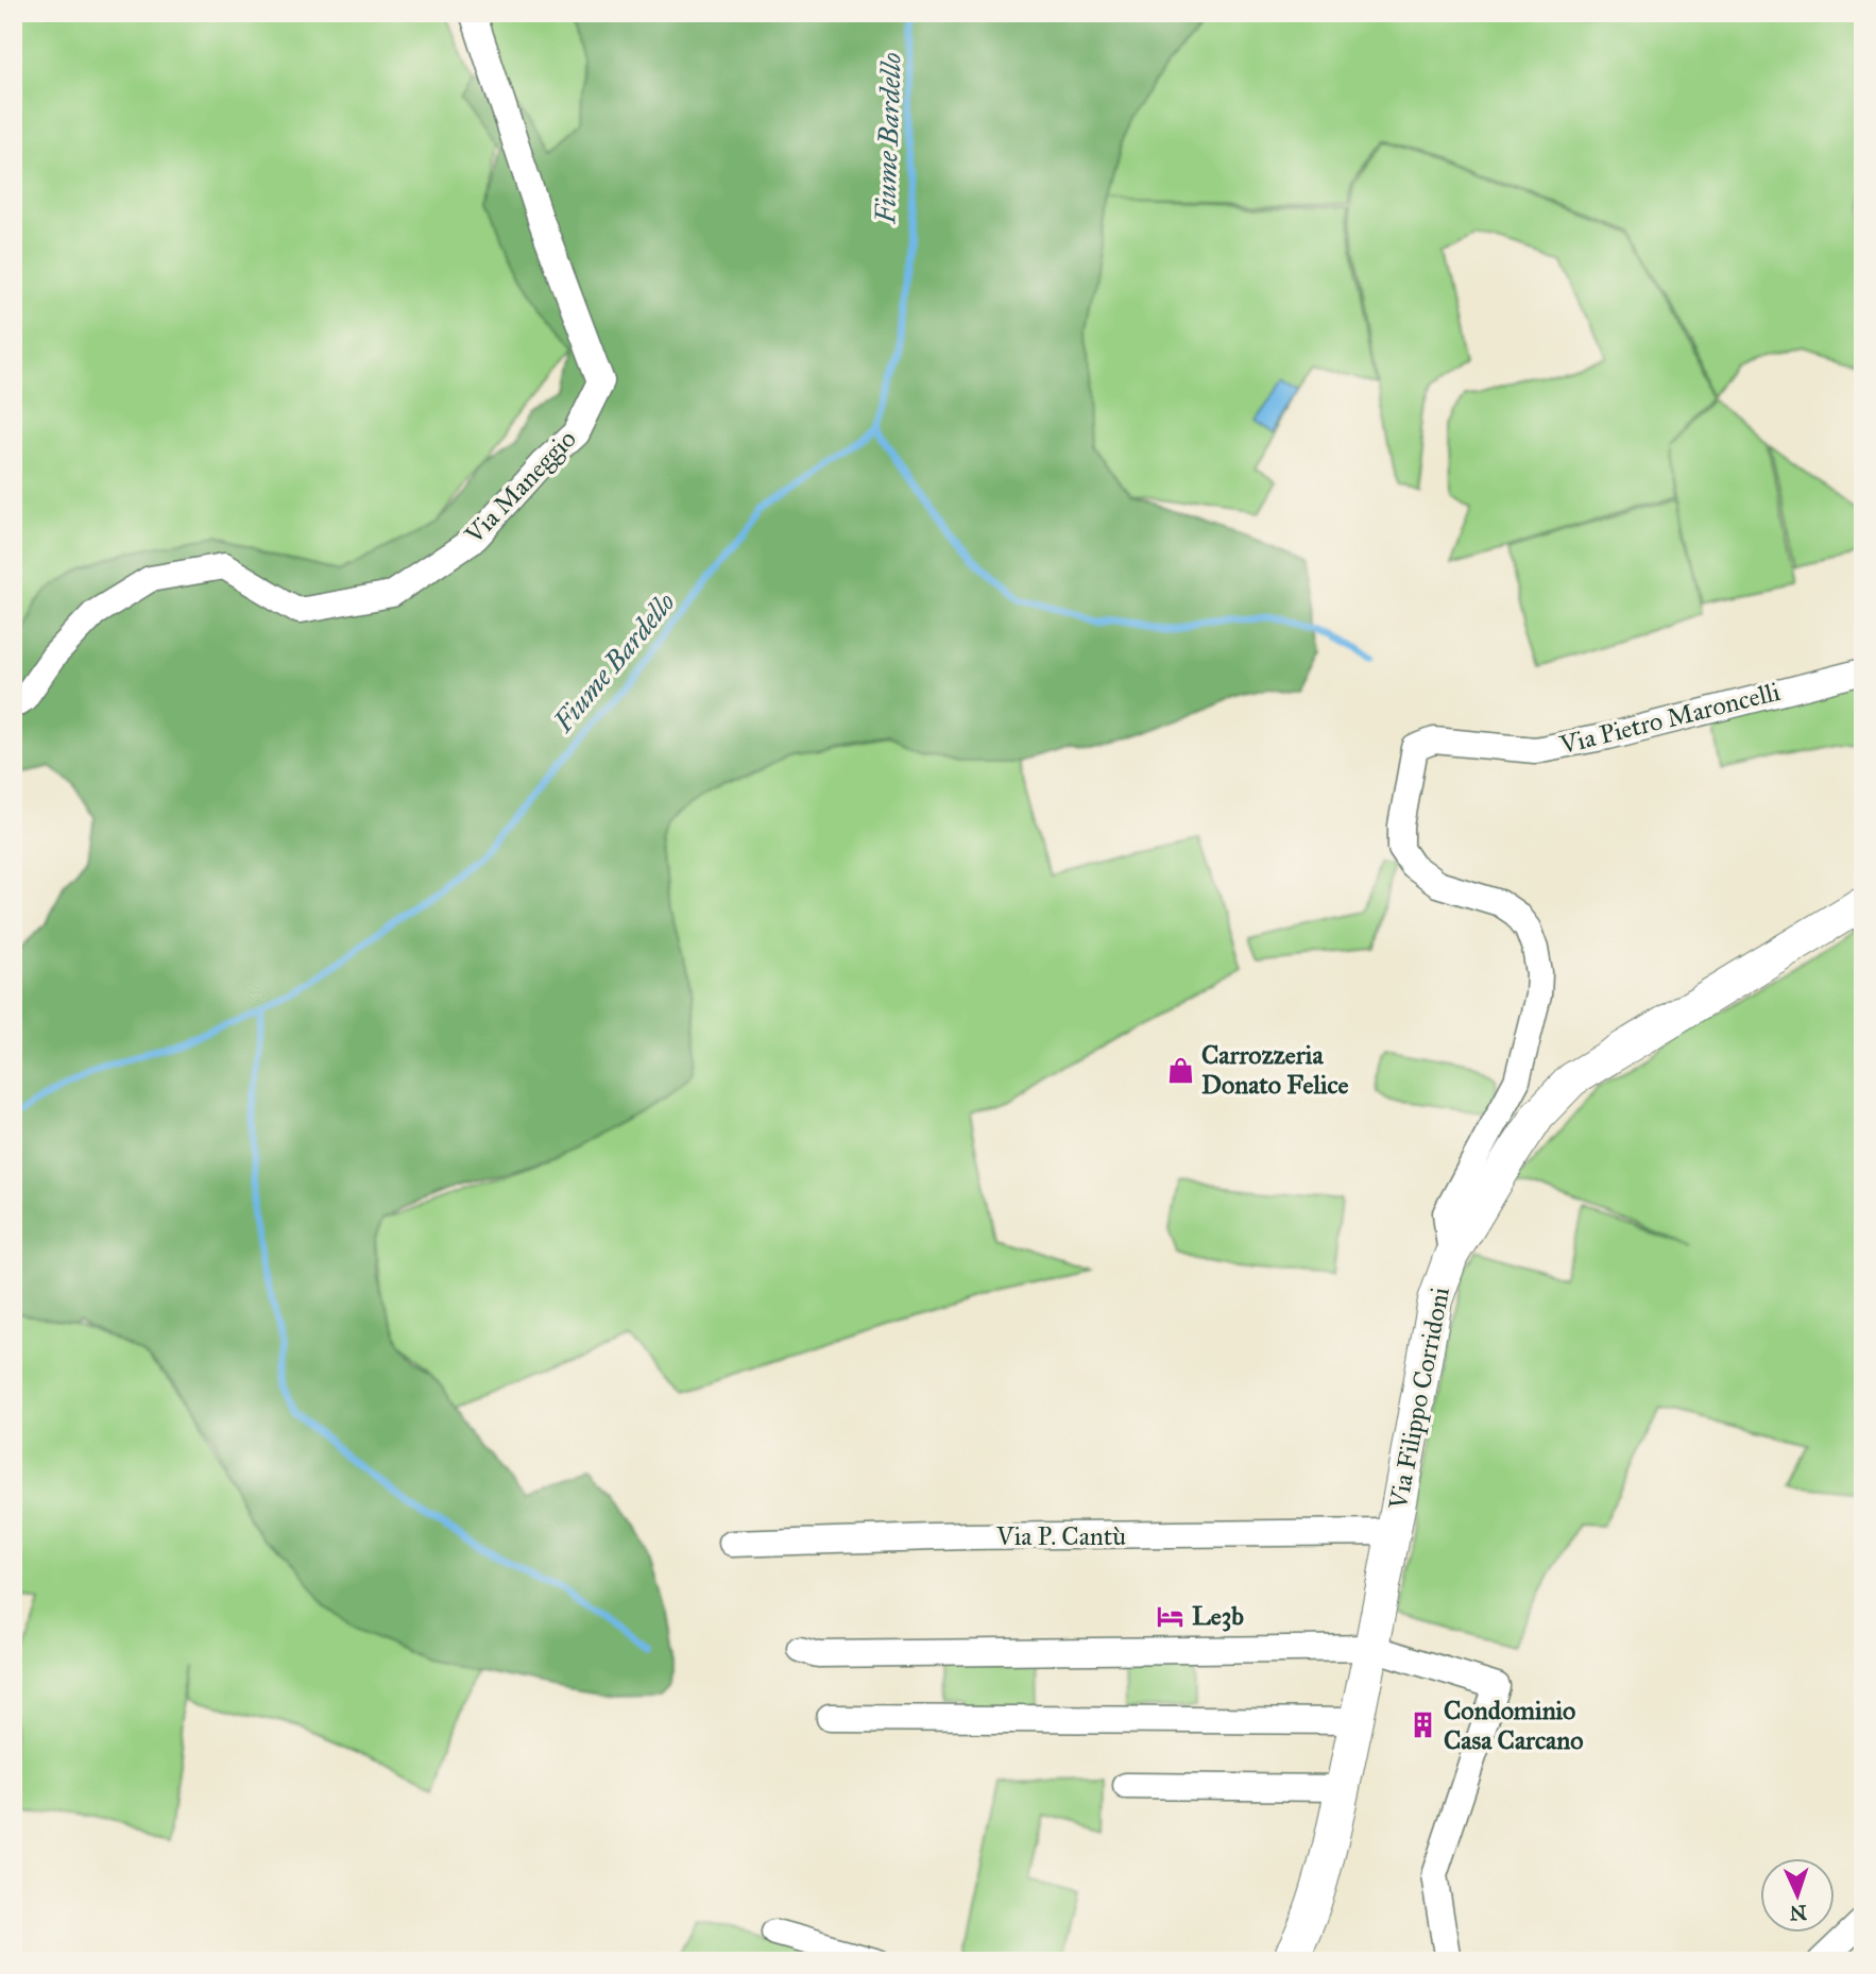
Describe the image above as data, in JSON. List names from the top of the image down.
{
  "streets": {
    "street": [
      "Via Maneggio",
      "Via Pietro Maroncelli",
      "Via Filippo Corridoni",
      "Via P. Cantù"
    ]
  },
  "crossings": [
    ["Via Pietro Maroncelli", "Via Filippo Corridoni"],
    ["Via Filippo Corridoni", "Via P. Cantù"]
  ],
  "water": ["Fiume Bardello"],
  "places": {
    "shop": ["Carrozzeria Donato Felice"],
    "hotel": ["Le3b"],
    "building": ["Condominio Casa Carcano"]
  },
  "north": "bottom"
}
